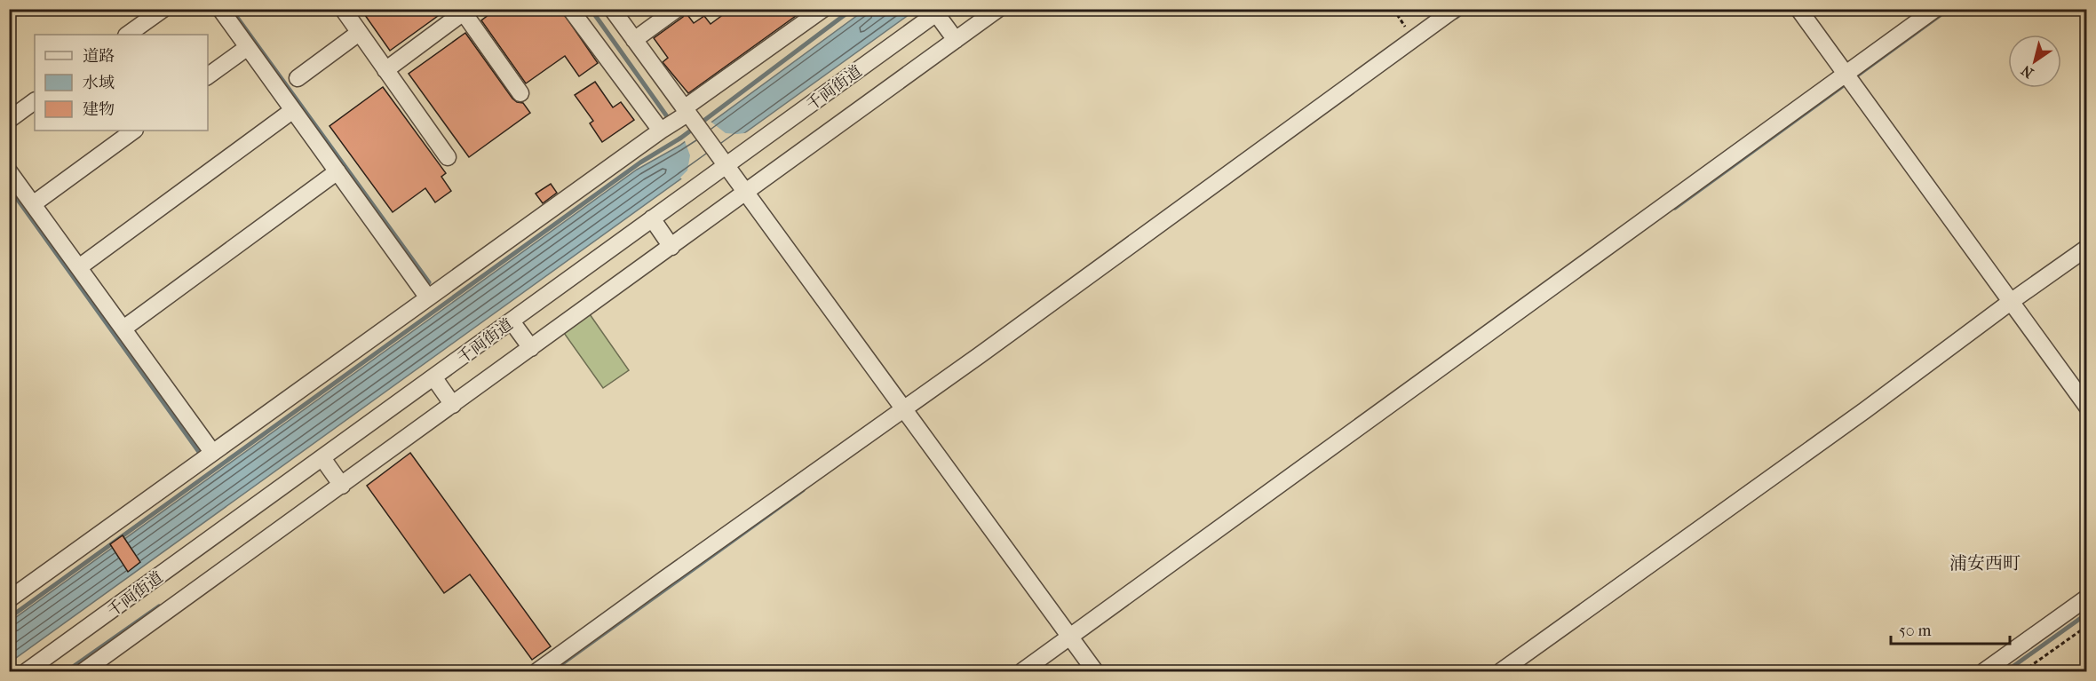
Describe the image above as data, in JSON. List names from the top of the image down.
{
  "streets": {
    "street": ["千両街道"]
  },
  "districts": ["浦安西町"],
  "legend": ["道路", "水域", "建物"],
  "scale_bar": "50 m",
  "north": "bottom left"
}
